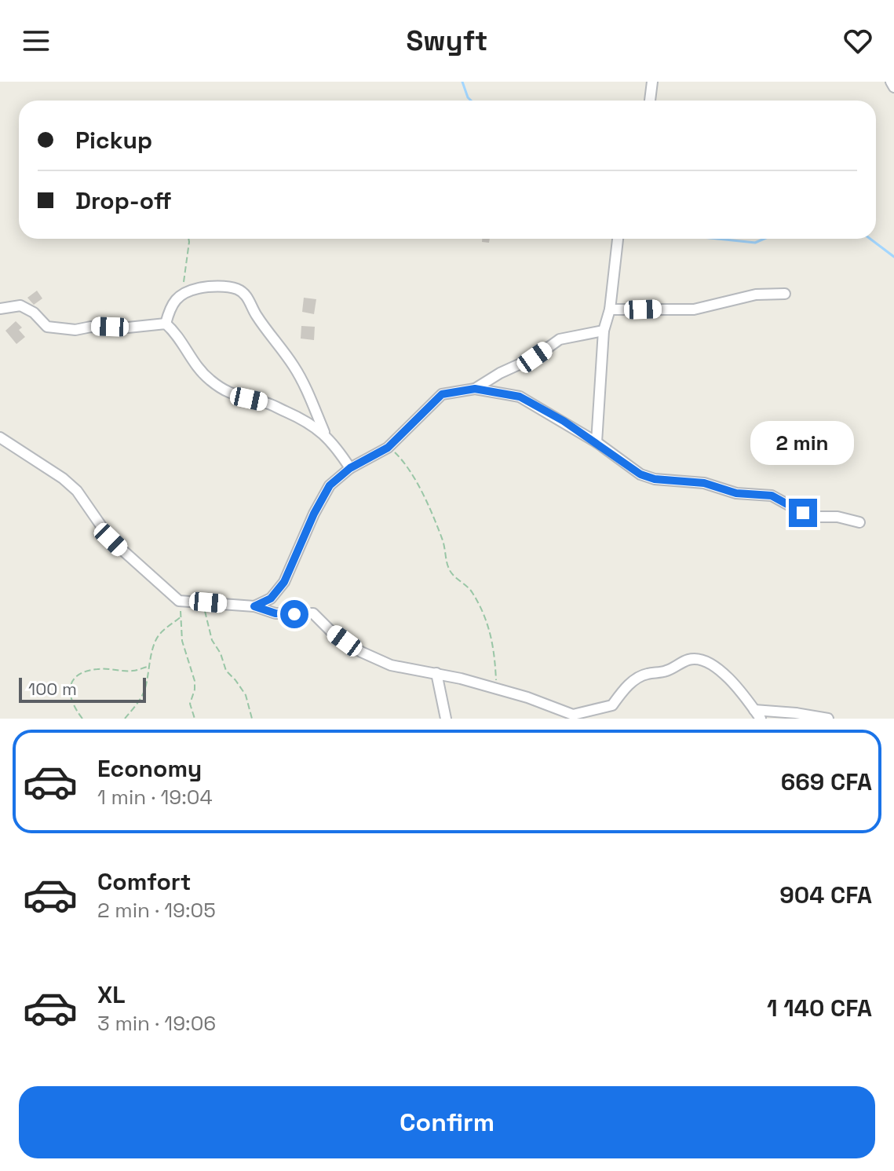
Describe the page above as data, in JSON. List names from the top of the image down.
{
  "scale_bar": "100 m",
  "page": {
    "header": "Swyft",
    "banner": ["Pickup", "Drop-off"],
    "bubble": "2 min",
    "scale": "100 m",
    "list": [
      {
        "name": "Economy",
        "note": "1 min · 19:04",
        "value": "669 CFA"
      },
      {
        "name": "Comfort",
        "note": "2 min · 19:05",
        "value": "904 CFA"
      },
      {
        "name": "XL",
        "note": "3 min · 19:06",
        "value": "1 140 CFA"
      }
    ],
    "buttons": "Confirm"
  }
}
